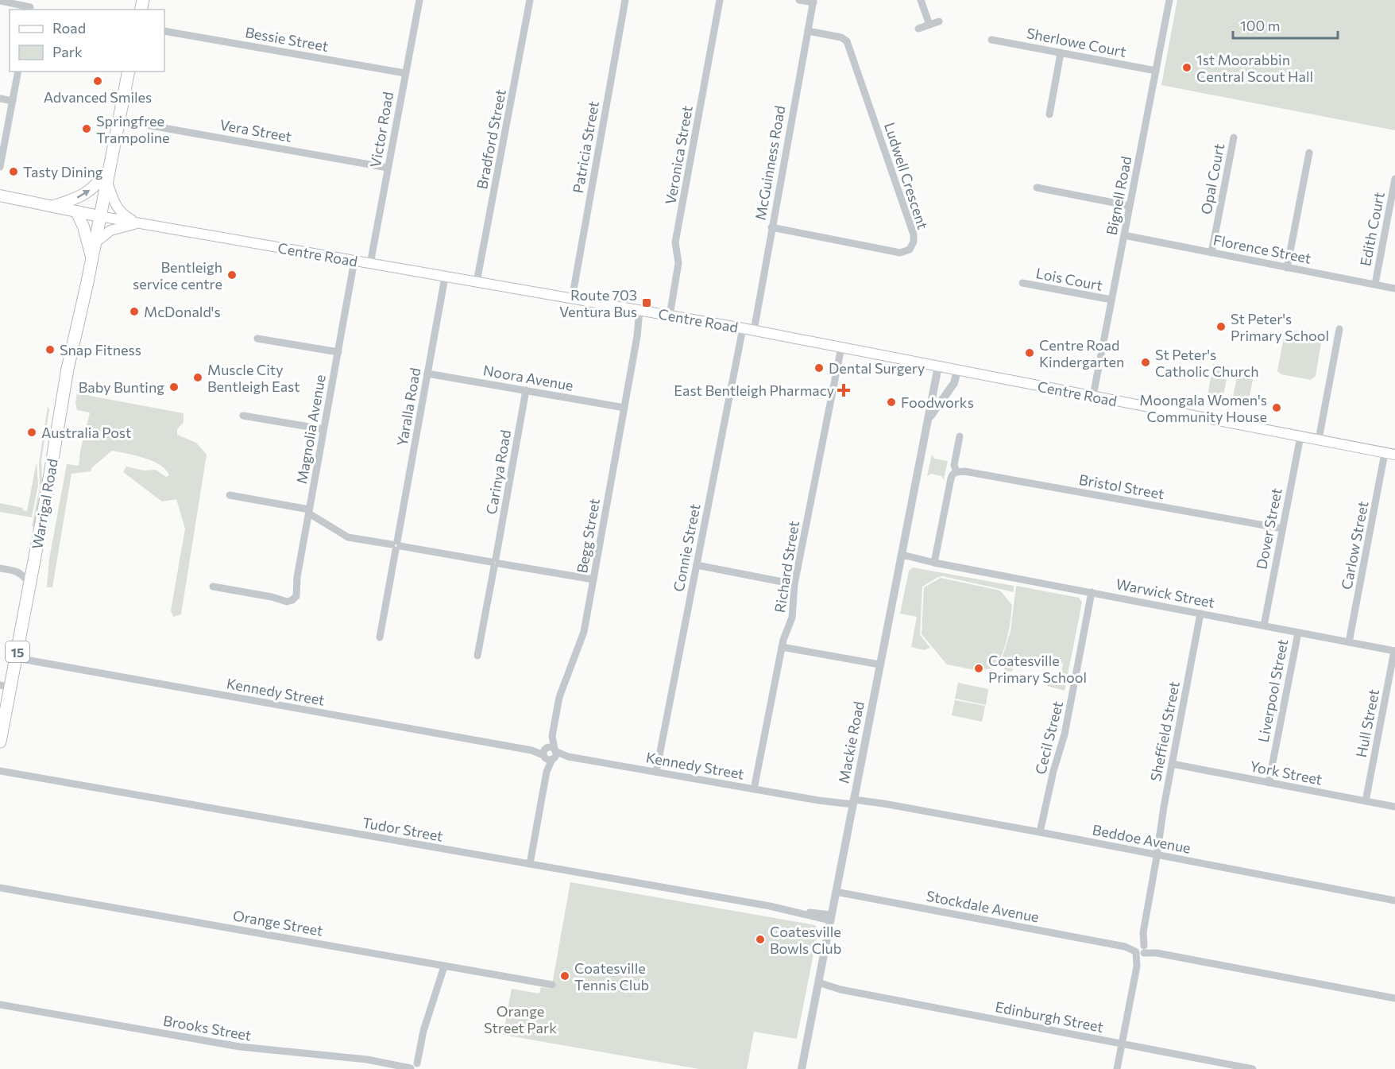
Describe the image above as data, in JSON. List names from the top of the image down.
{
  "streets": {
    "highway": ["Warrigal Road", "15"],
    "main road": ["Centre Road"],
    "street": [
      "Bessie Street",
      "Sherlowe Court",
      "Victor Road",
      "Vera Street",
      "Bradford Street",
      "Patricia Street",
      "Veronica Street",
      "McGuinness Road",
      "Ludwell Crescent",
      "Opal Court",
      "Bignell Road",
      "Edith Court",
      "Florence Street",
      "Lois Court",
      "Noora Avenue",
      "Yaralla Road",
      "Magnolia Avenue",
      "Carinya Road",
      "Bristol Street",
      "Dover Street",
      "Begg Street",
      "Carlow Street",
      "Connie Street",
      "Richard Street",
      "Warwick Street",
      "Liverpool Street",
      "Kennedy Street",
      "Hull Street",
      "Sheffield Street",
      "Cecil Street",
      "Mackie Road",
      "York Street",
      "Tudor Street",
      "Beddoe Avenue",
      "Stockdale Avenue",
      "Orange Street",
      "Edinburgh Street",
      "Brooks Street"
    ]
  },
  "crossings": [
    ["Bessie Street", "Victor Road"],
    ["Sherlowe Court", "Bignell Road"],
    ["Victor Road", "Vera Street"],
    ["Victor Road", "Centre Road"],
    ["Vera Street", "Warrigal Road"],
    ["Bradford Street", "Centre Road"],
    ["Patricia Street", "Centre Road"],
    ["Veronica Street", "Centre Road"],
    ["McGuinness Road", "Ludwell Crescent"],
    ["McGuinness Road", "Centre Road"],
    ["Opal Court", "Florence Street"],
    ["Bignell Road", "Florence Street"],
    ["Bignell Road", "Centre Road"],
    ["Bignell Road", "Lois Court"],
    ["Edith Court", "Florence Street"],
    ["Centre Road", "Yaralla Road"],
    ["Centre Road", "Magnolia Avenue"],
    ["Centre Road", "Warrigal Road"],
    ["Centre Road", "Dover Street"],
    ["Centre Road", "Begg Street"],
    ["Centre Road", "Carlow Street"],
    ["Centre Road", "Connie Street"],
    ["Centre Road", "Richard Street"],
    ["Centre Road", "Mackie Road"],
    ["Noora Avenue", "Yaralla Road"],
    ["Noora Avenue", "Carinya Road"],
    ["Noora Avenue", "Begg Street"],
    ["Bristol Street", "Dover Street"],
    ["Warrigal Road", "Kennedy Street"],
    ["Dover Street", "Warwick Street"],
    ["Begg Street", "Kennedy Street"],
    ["Begg Street", "Tudor Street"],
    ["Carlow Street", "Warwick Street"],
    ["Connie Street", "Kennedy Street"],
    ["Richard Street", "Kennedy Street"],
    ["Warwick Street", "Liverpool Street"],
    ["Warwick Street", "Hull Street"],
    ["Warwick Street", "Sheffield Street"],
    ["Warwick Street", "Cecil Street"],
    ["Warwick Street", "Mackie Road"],
    ["Liverpool Street", "York Street"],
    ["Kennedy Street", "Mackie Road"],
    ["Kennedy Street", "Beddoe Avenue"],
    ["Hull Street", "York Street"],
    ["Sheffield Street", "York Street"],
    ["Sheffield Street", "Beddoe Avenue"],
    ["Sheffield Street", "Stockdale Avenue"],
    ["Cecil Street", "Beddoe Avenue"],
    ["Mackie Road", "Tudor Street"],
    ["Mackie Road", "Beddoe Avenue"],
    ["Mackie Road", "Stockdale Avenue"],
    ["Mackie Road", "Edinburgh Street"]
  ],
  "parks": ["Orange Street Park"],
  "places": {
    "other": [
      "1st Moorabbin Central Scout Hall",
      "Advanced Smiles",
      "Springfree Trampoline",
      "Tasty Dining",
      "Bentleigh service centre",
      "McDonald's",
      "St Peter's Primary School",
      "Snap Fitness",
      "Centre Road Kindergarten",
      "St Peter's Catholic Church",
      "Dental Surgery",
      "Muscle City Bentleigh East",
      "Baby Bunting",
      "Foodworks",
      "Moongala Women's Community House",
      "Australia Post",
      "Coatesville Primary School",
      "Coatesville Bowls Club",
      "Coatesville Tennis Club"
    ],
    "transit": ["Route 703 Ventura Bus"],
    "health": ["East Bentleigh Pharmacy"]
  },
  "legend": ["Road", "Park"],
  "scale_bar": "100 m"
}
